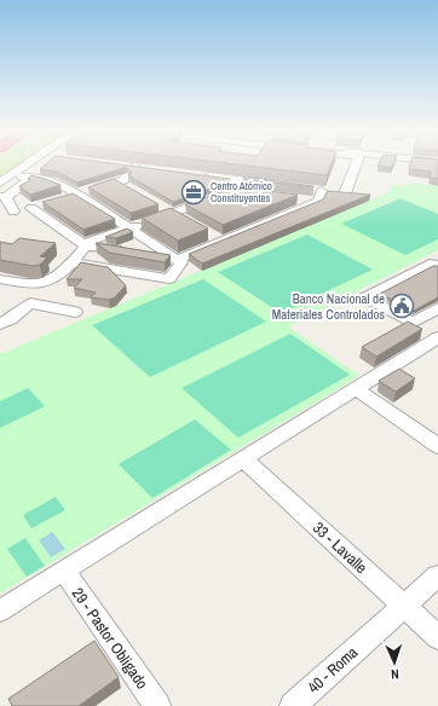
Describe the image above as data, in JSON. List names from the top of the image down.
{
  "streets": {
    "street": ["33 - Lavalle", "29 - Pastor Obligado", "40 - Roma"]
  },
  "crossings": [
    ["33 - Lavalle", "40 - Roma"]
  ],
  "places": {
    "office": ["Centro Atómico Constituyentes"],
    "public building": ["Banco Nacional de Materiales Controlados"]
  },
  "north": "bottom"
}
